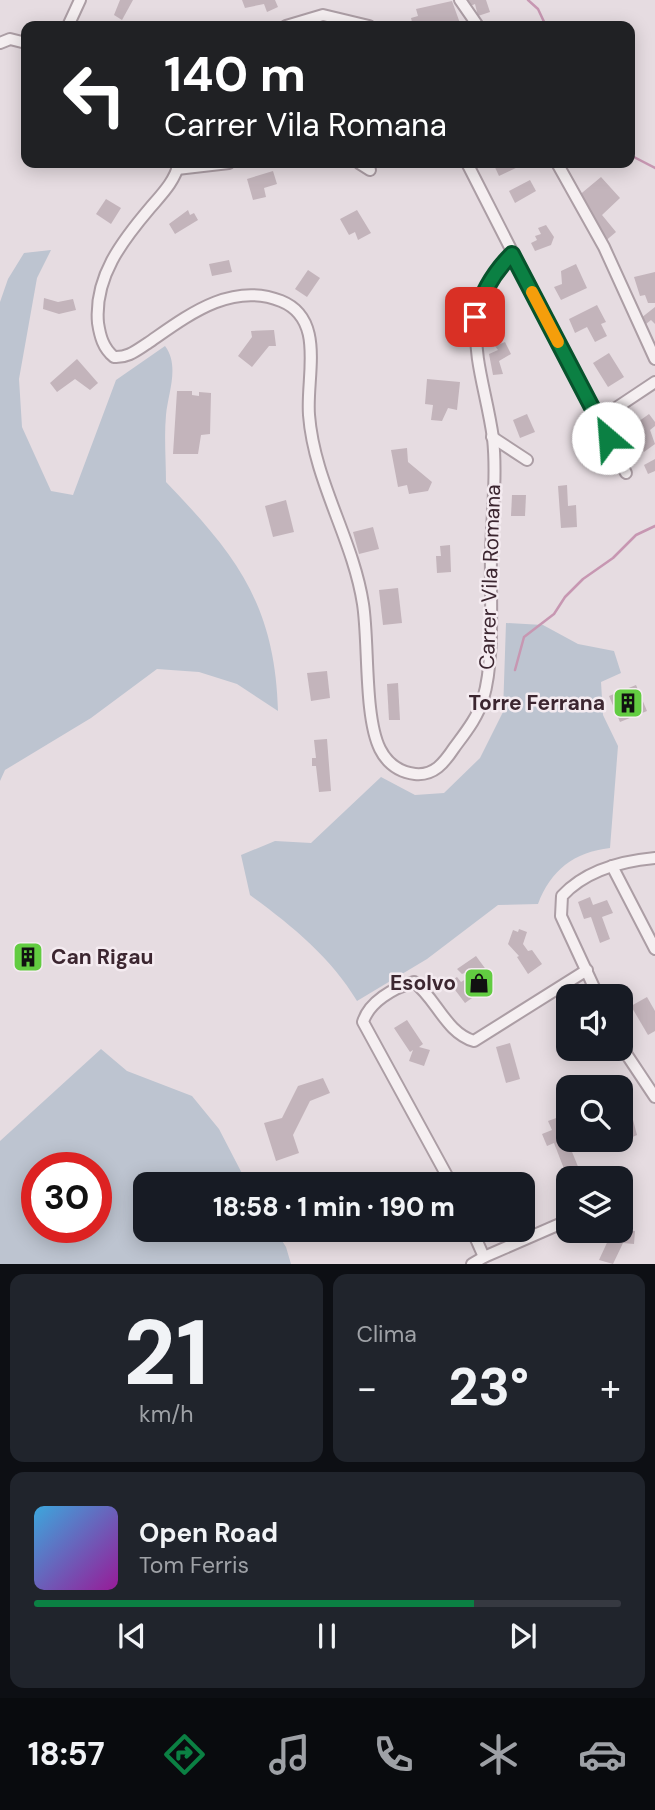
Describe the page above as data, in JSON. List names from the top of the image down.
{
  "streets": {
    "street": ["Carrer Vila Romana"]
  },
  "places": {
    "building": ["Torre Ferrana", "Can Rigau"],
    "shop": ["Esolvo"]
  },
  "page": {
    "turn": ["140 m", "Carrer Vila Romana"],
    "limit": "30",
    "trip": "18:58 · 1 min · 190 m",
    "tile": [
      ["21", "km/h"],
      "Clima"
    ],
    "heat": ["−", "23°", "+"],
    "song": ["Open Road", "Tom Ferris"],
    "tabs": "18:57"
  }
}
